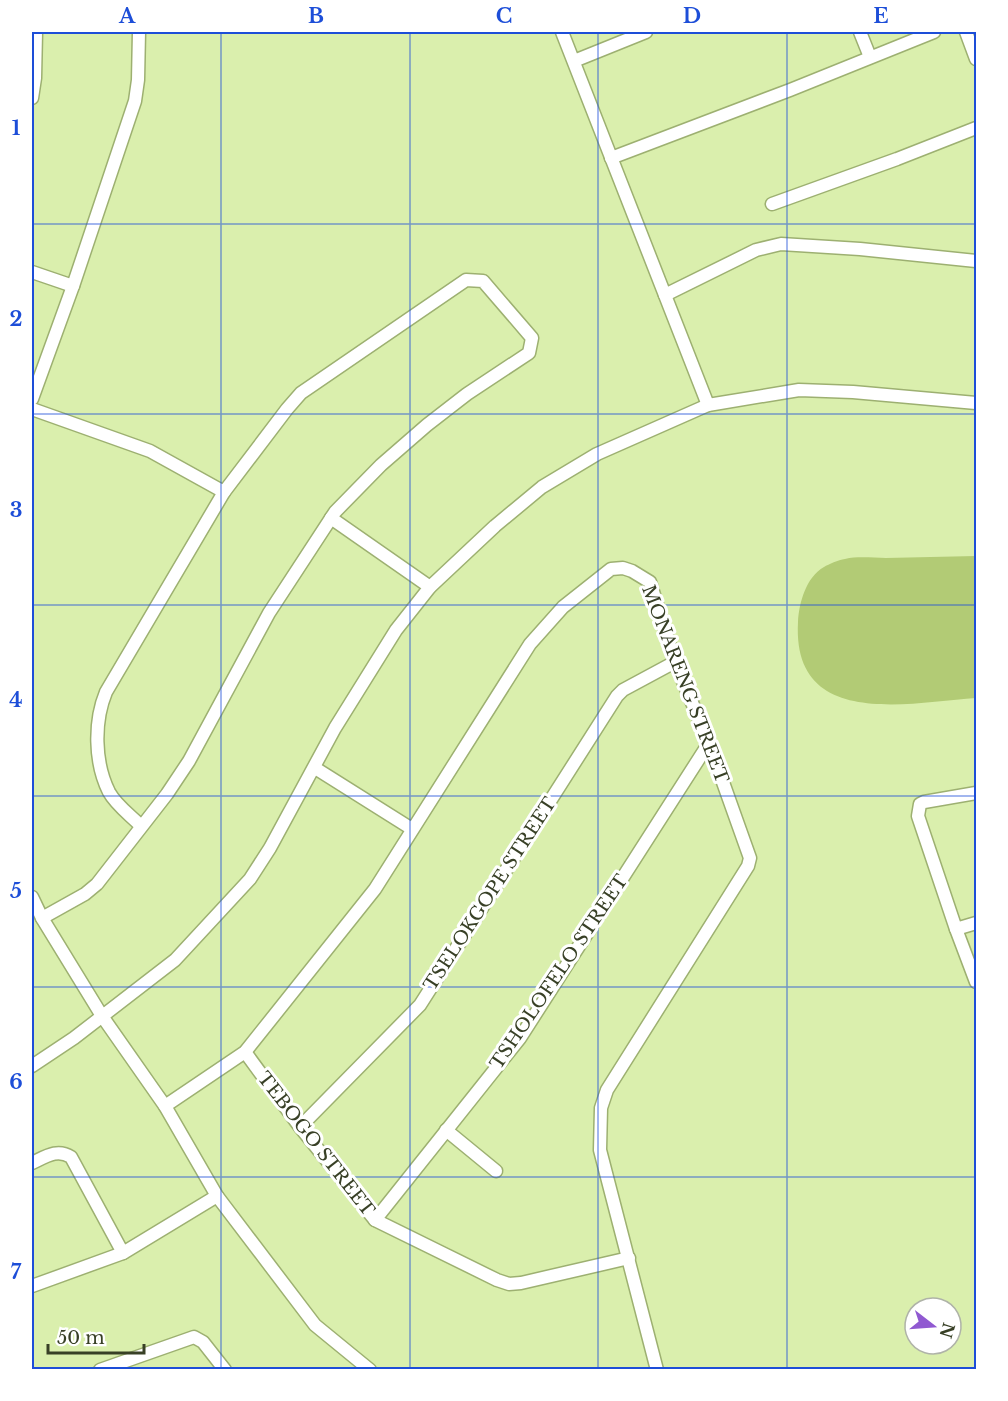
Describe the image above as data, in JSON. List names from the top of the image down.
{
  "streets": {
    "street": [
      "MONARENG STREET",
      "TSELOKGOPE STREET",
      "TSHOLOFELO STREET",
      "TEBOGO STREET"
    ]
  },
  "crossings": [
    ["MONARENG STREET", "TSELOKGOPE STREET"],
    ["MONARENG STREET", "TSHOLOFELO STREET"],
    ["MONARENG STREET", "TEBOGO STREET"],
    ["TSELOKGOPE STREET", "TEBOGO STREET"],
    ["TSHOLOFELO STREET", "TEBOGO STREET"]
  ],
  "scale_bar": "50 m",
  "north": "right",
  "grid": {
    "columns": [
      "A",
      "B",
      "C",
      "D",
      "E"
    ],
    "rows": [
      "1",
      "2",
      "3",
      "4",
      "5",
      "6",
      "7"
    ]
  }
}
